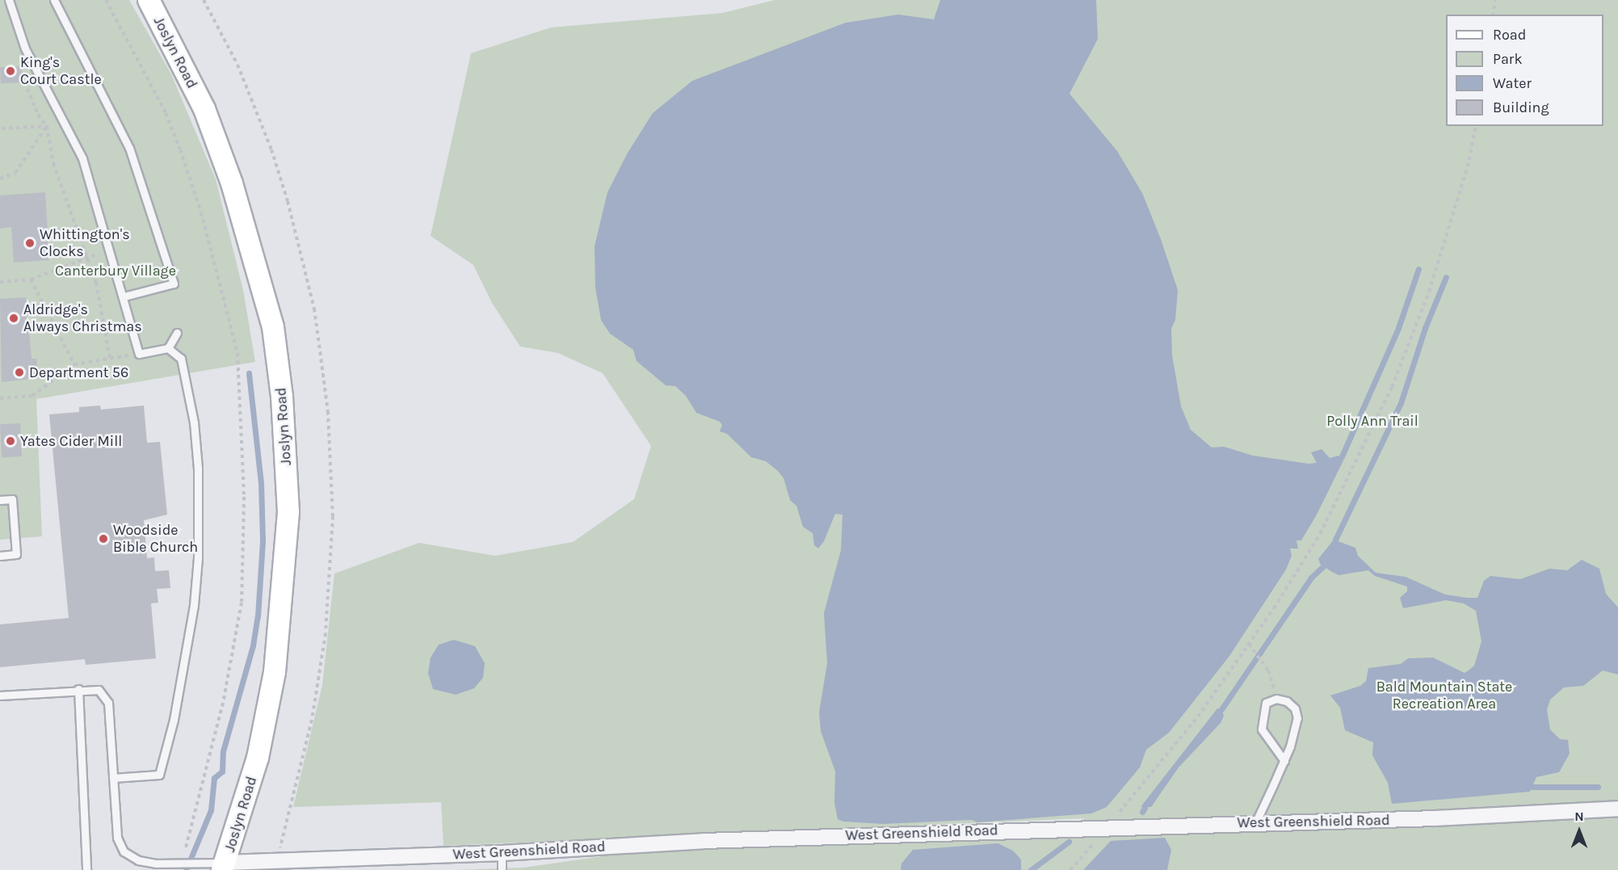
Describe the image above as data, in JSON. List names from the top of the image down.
{
  "streets": {
    "street": ["Joslyn Road", "West Greenshield Road"]
  },
  "crossings": [
    ["Joslyn Road", "West Greenshield Road"]
  ],
  "parks": ["Canterbury Village", "Polly Ann Trail", "Bald Mountain State Recreation Area"],
  "places": [
    "King's Court Castle",
    "Whittington's Clocks",
    "Aldridge's Always Christmas",
    "Department 56",
    "Yates Cider Mill",
    "Woodside Bible Church"
  ],
  "legend": [
    "Road",
    "Park",
    "Water",
    "Building"
  ],
  "north": "top"
}
